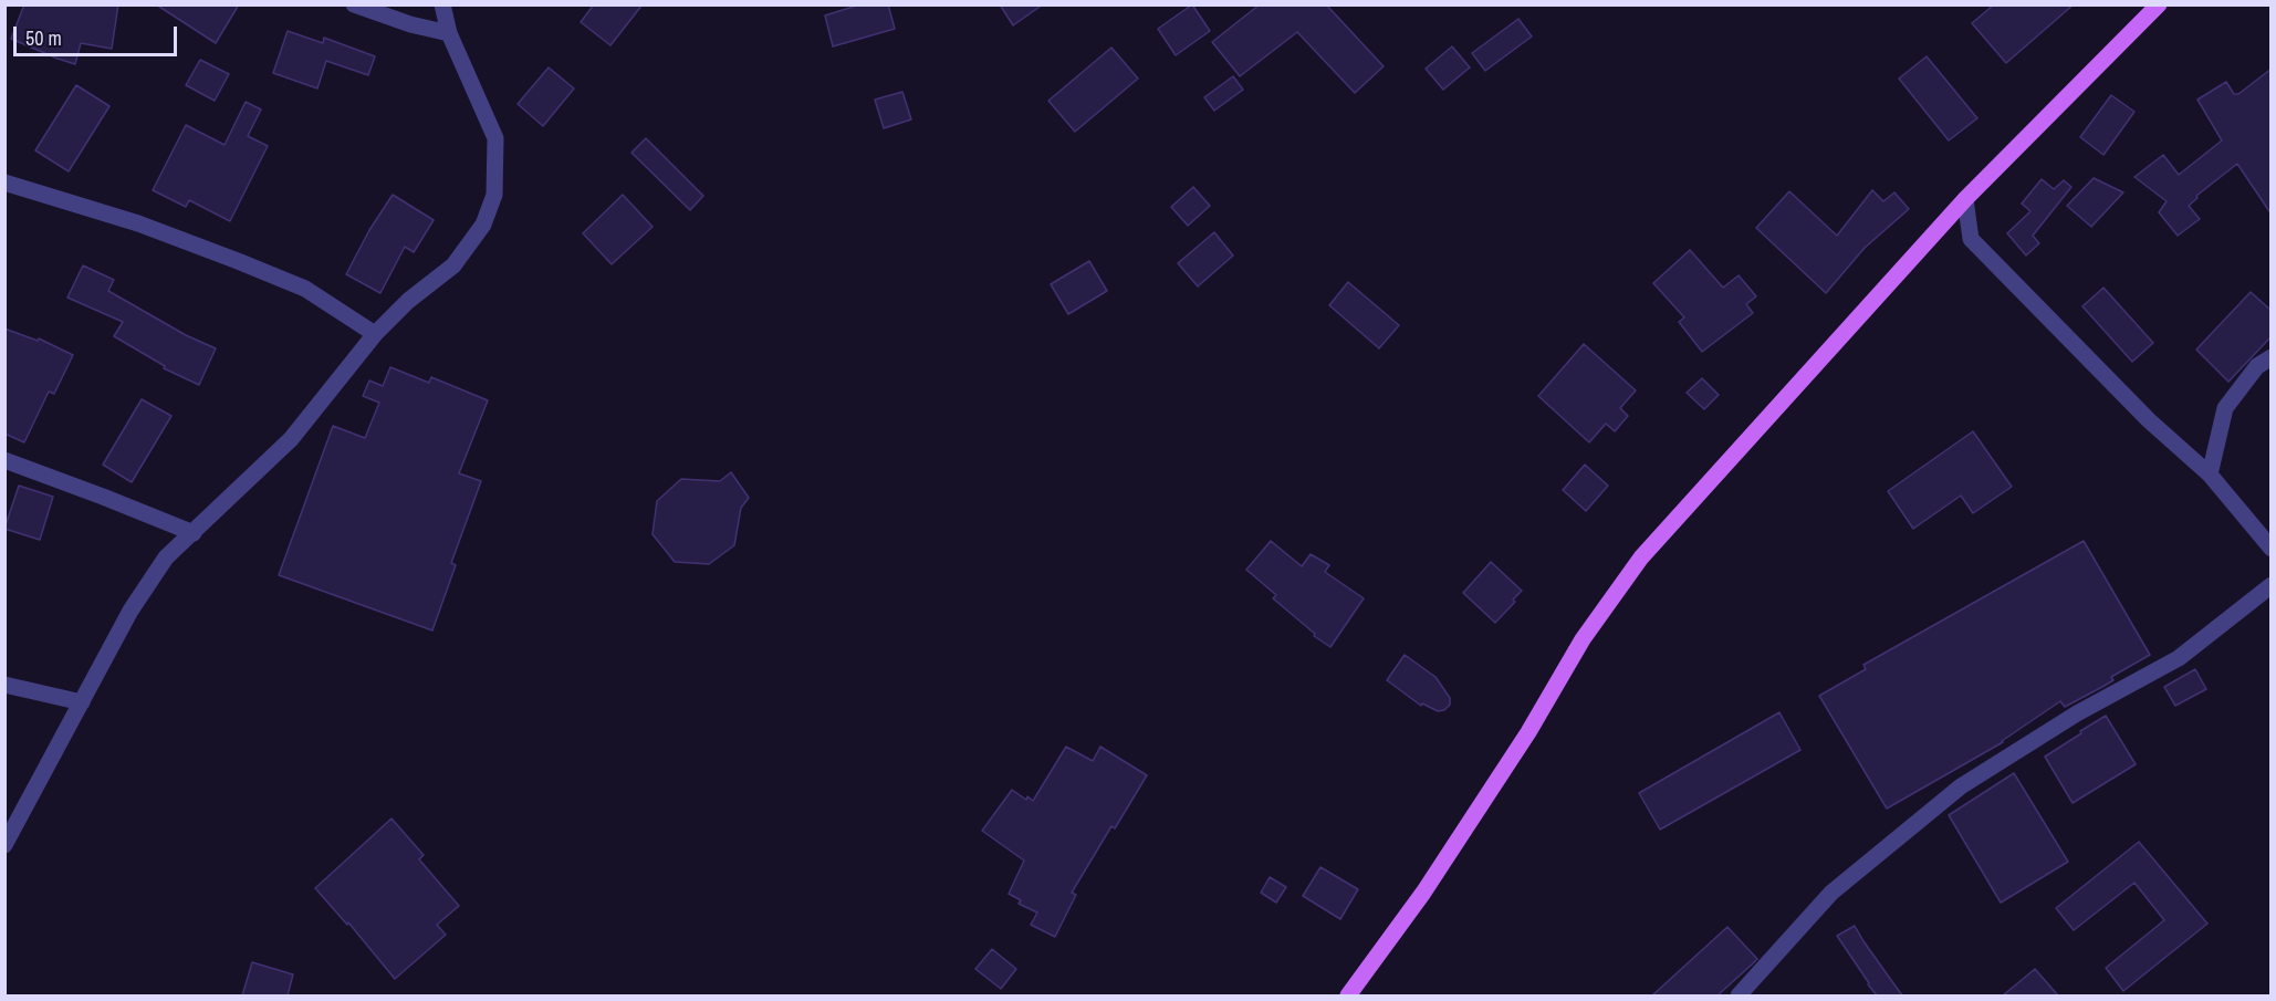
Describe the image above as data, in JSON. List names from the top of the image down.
{
  "scale_bar": "50 m"
}
